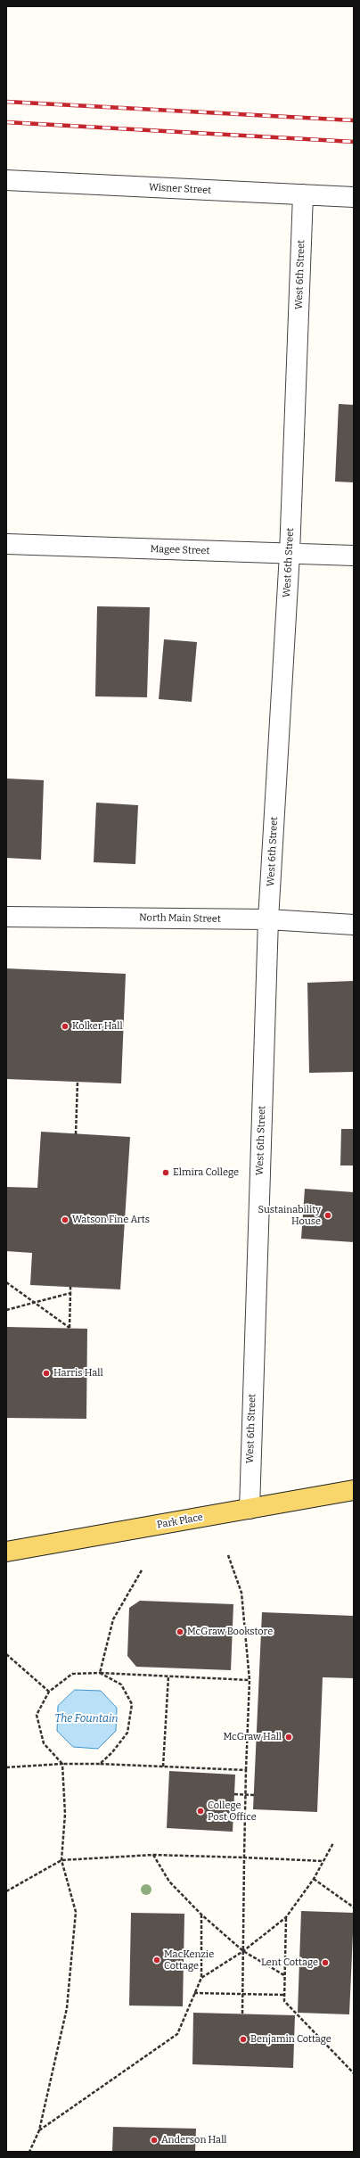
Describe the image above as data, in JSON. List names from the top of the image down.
{
  "streets": {
    "main road": ["Park Place"],
    "street": [
      "Wisner Street",
      "West 6th Street",
      "Magee Street",
      "North Main Street"
    ]
  },
  "crossings": [
    ["Wisner Street", "West 6th Street"],
    ["West 6th Street", "Magee Street"],
    ["West 6th Street", "North Main Street"],
    ["West 6th Street", "Park Place"]
  ],
  "water": ["The Fountain"],
  "places": [
    "Kolker Hall",
    "Elmira College",
    "Sustainability House",
    "Watson Fine Arts",
    "Harris Hall",
    "McGraw Bookstore",
    "McGraw Hall",
    "College Post Office",
    "MacKenzie Cottage",
    "Lent Cottage",
    "Benjamin Cottage",
    "Anderson Hall"
  ]
}
